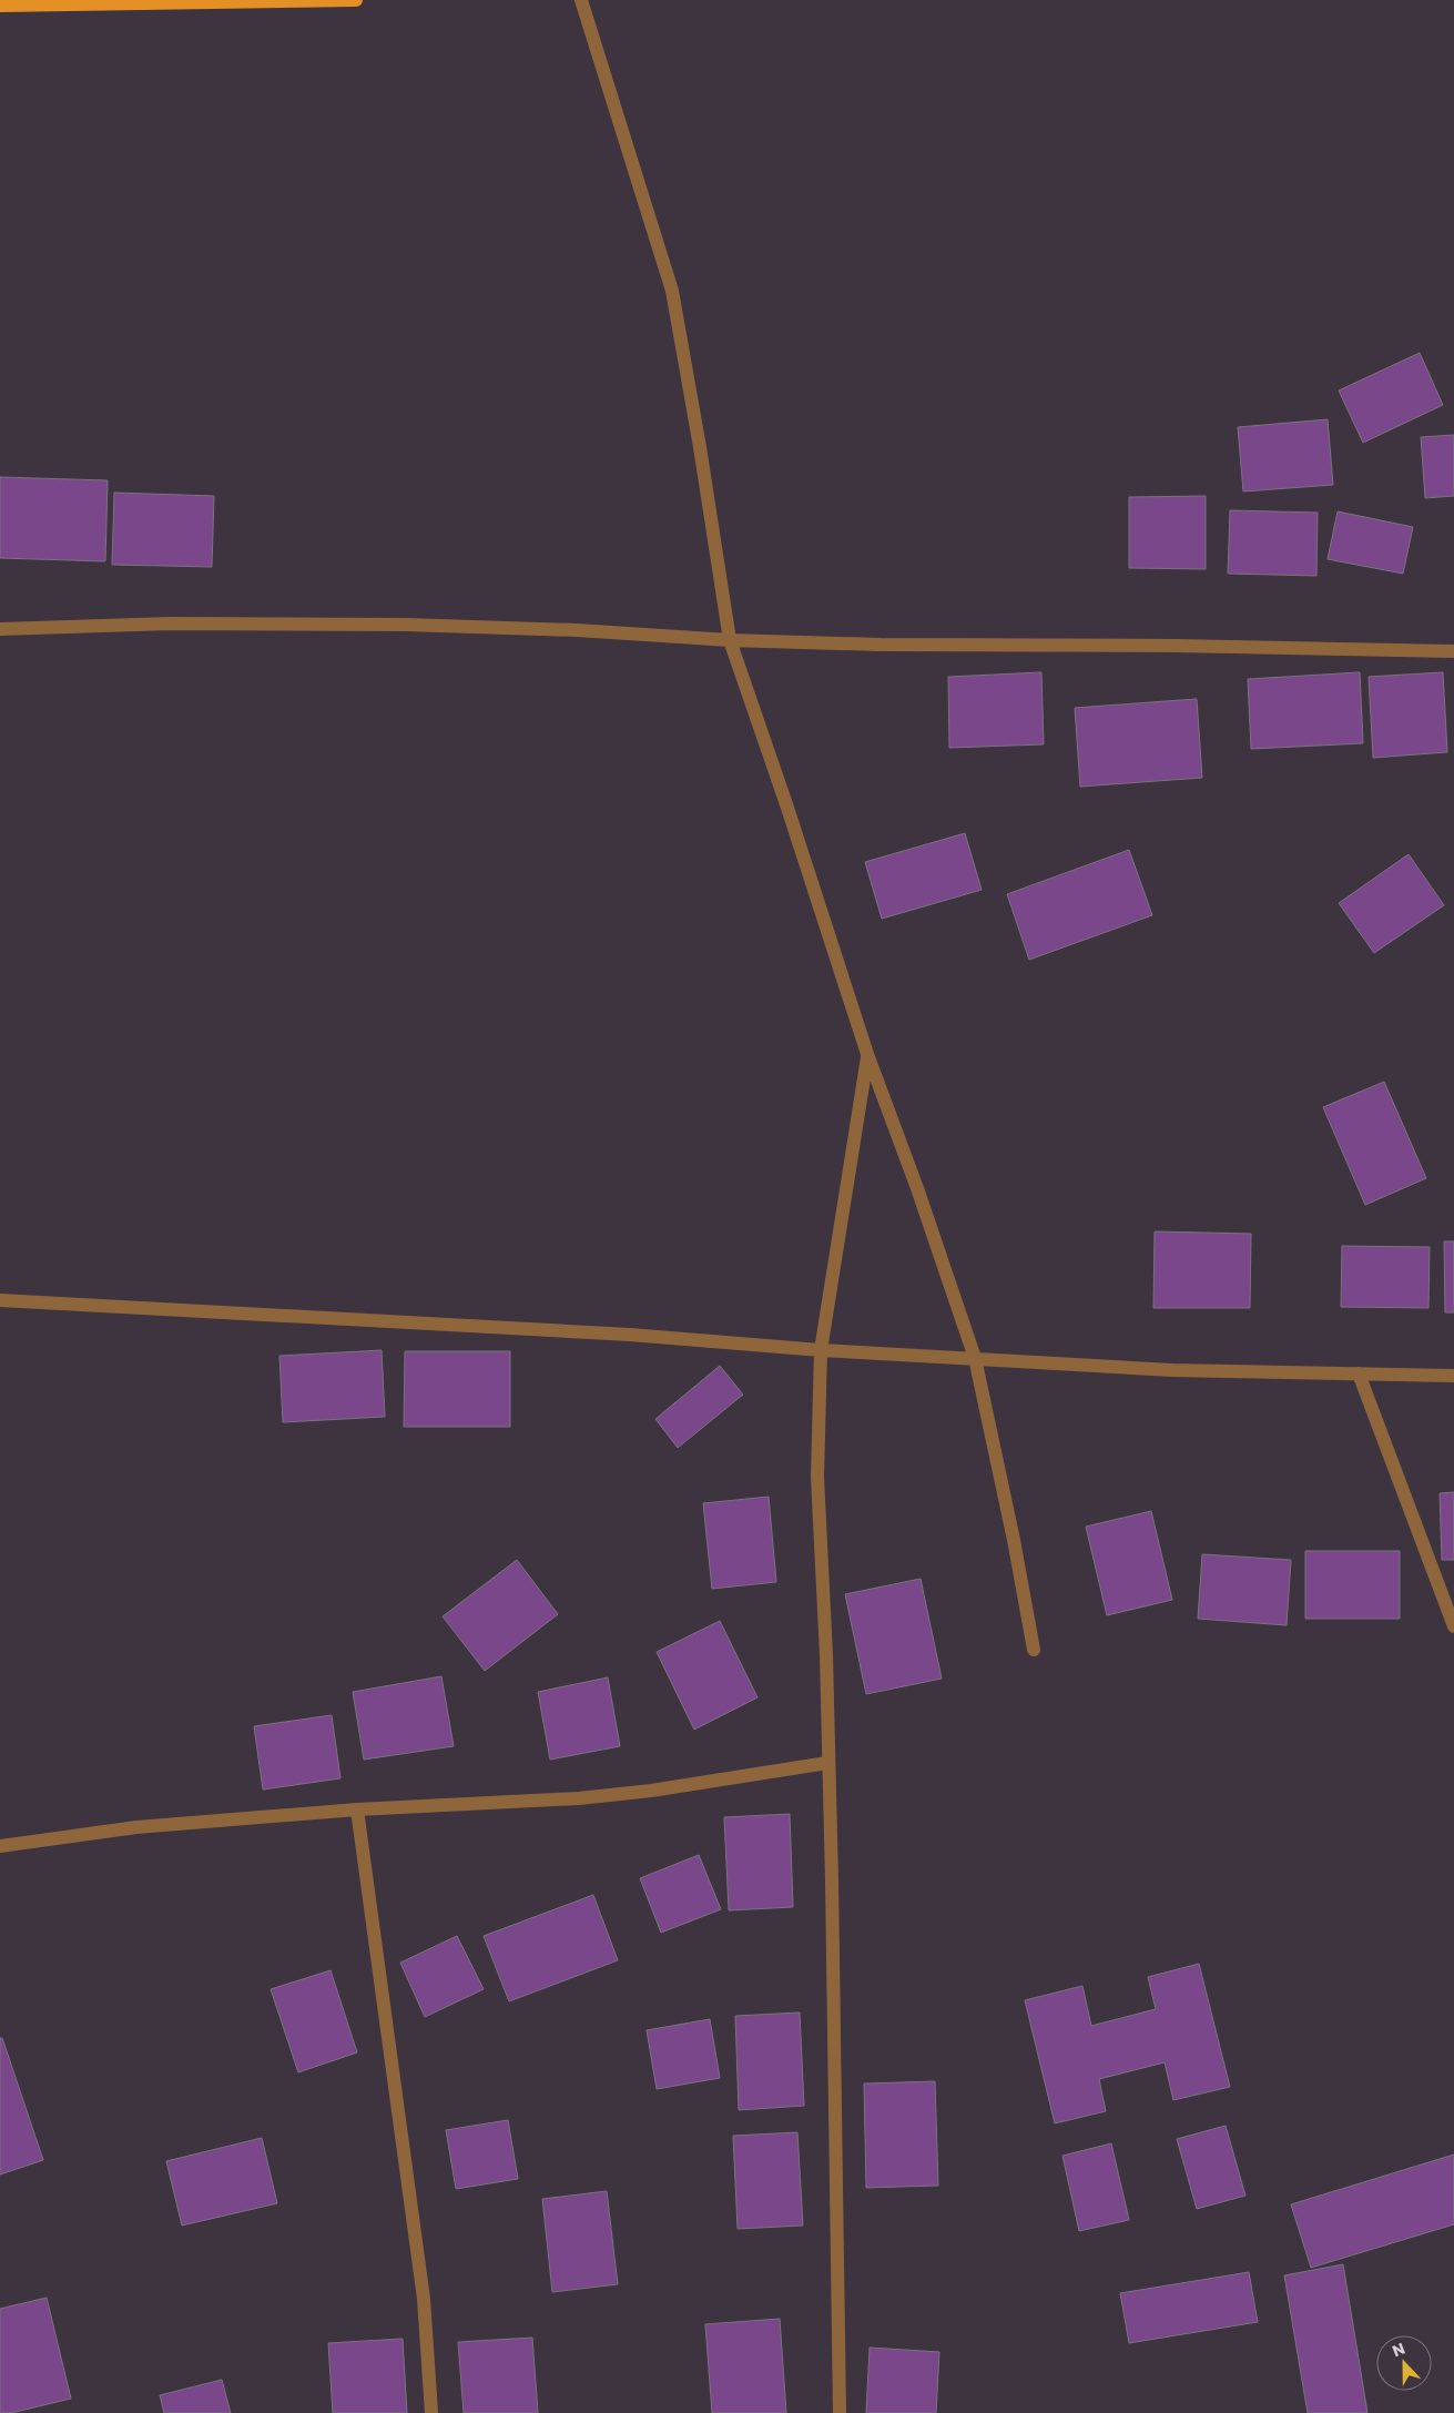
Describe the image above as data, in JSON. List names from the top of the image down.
{
  "north": "top"
}
